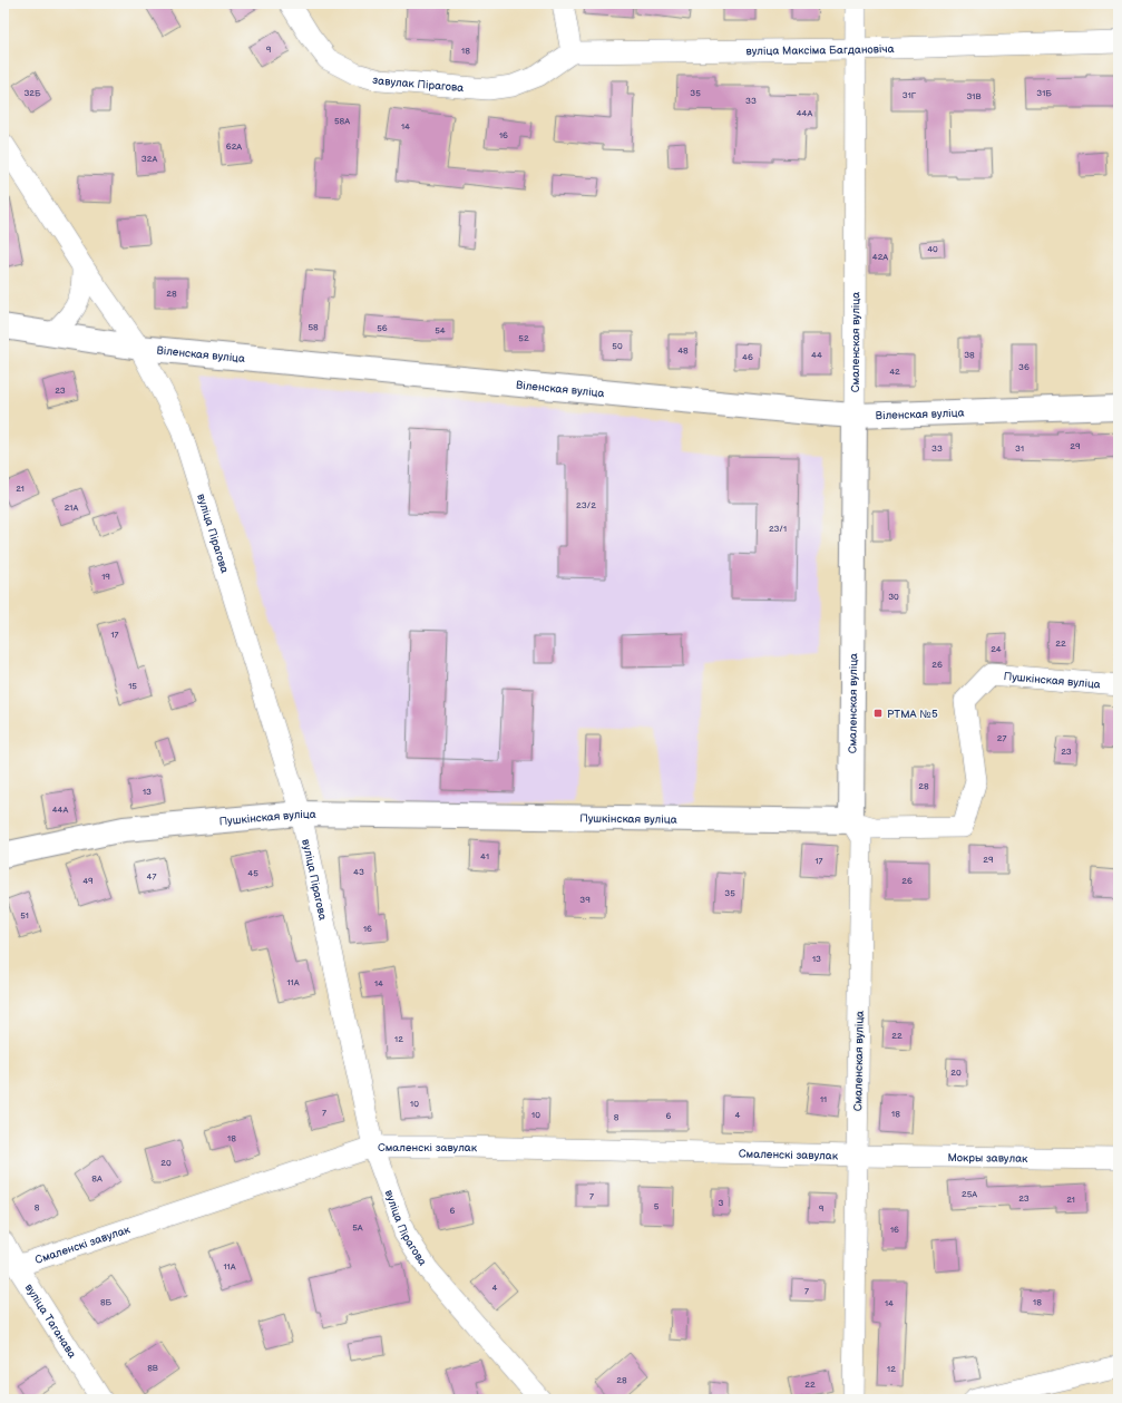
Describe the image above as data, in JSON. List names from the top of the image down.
{
  "streets": {
    "street": [
      "вуліца Максіма Багдановіча",
      "завулак Пірагова",
      "Смаленская вуліца",
      "Віленская вуліца",
      "вуліца Пірагова",
      "Пушкінская вуліца",
      "Смаленскі завулак",
      "Мокры завулак",
      "вуліца Таганава"
    ]
  },
  "crossings": [
    ["вуліца Максіма Багдановіча", "завулак Пірагова"],
    ["вуліца Максіма Багдановіча", "Смаленская вуліца"],
    ["Смаленская вуліца", "Віленская вуліца"],
    ["Смаленская вуліца", "Пушкінская вуліца"],
    ["Смаленская вуліца", "Смаленскі завулак"],
    ["Смаленская вуліца", "Мокры завулак"],
    ["Віленская вуліца", "вуліца Пірагова"],
    ["вуліца Пірагова", "Пушкінская вуліца"],
    ["вуліца Пірагова", "Смаленскі завулак"],
    ["Смаленскі завулак", "Мокры завулак"],
    ["Смаленскі завулак", "вуліца Таганава"]
  ],
  "places": {
    "transit": ["РТМА №5"]
  },
  "house_numbers": [
    "9",
    "18",
    "32Б",
    "35",
    "31Б",
    "31Г",
    "31В",
    "33",
    "44А",
    "58А",
    "14",
    "16",
    "62А",
    "32А",
    "40",
    "42А",
    "28",
    "58",
    "56",
    "54",
    "52",
    "50",
    "48",
    "44",
    "38",
    "46",
    "36",
    "42",
    "23",
    "29",
    "33",
    "31",
    "21",
    "23/2",
    "21А",
    "23/1",
    "19",
    "30",
    "17",
    "22",
    "24",
    "26",
    "15",
    "27",
    "23",
    "28",
    "13",
    "44А",
    "41",
    "29",
    "17",
    "43",
    "45",
    "47",
    "49",
    "26",
    "35",
    "39",
    "51",
    "16",
    "13",
    "11А",
    "14",
    "22",
    "12",
    "20",
    "11",
    "10",
    "7",
    "18",
    "10",
    "4",
    "6",
    "8",
    "18",
    "20",
    "8А",
    "25А",
    "7",
    "23",
    "21",
    "3",
    "5",
    "8",
    "9",
    "6",
    "5А",
    "16",
    "11А",
    "4",
    "7",
    "8Б",
    "18",
    "14",
    "8В",
    "12",
    "28",
    "22"
  ]
}
